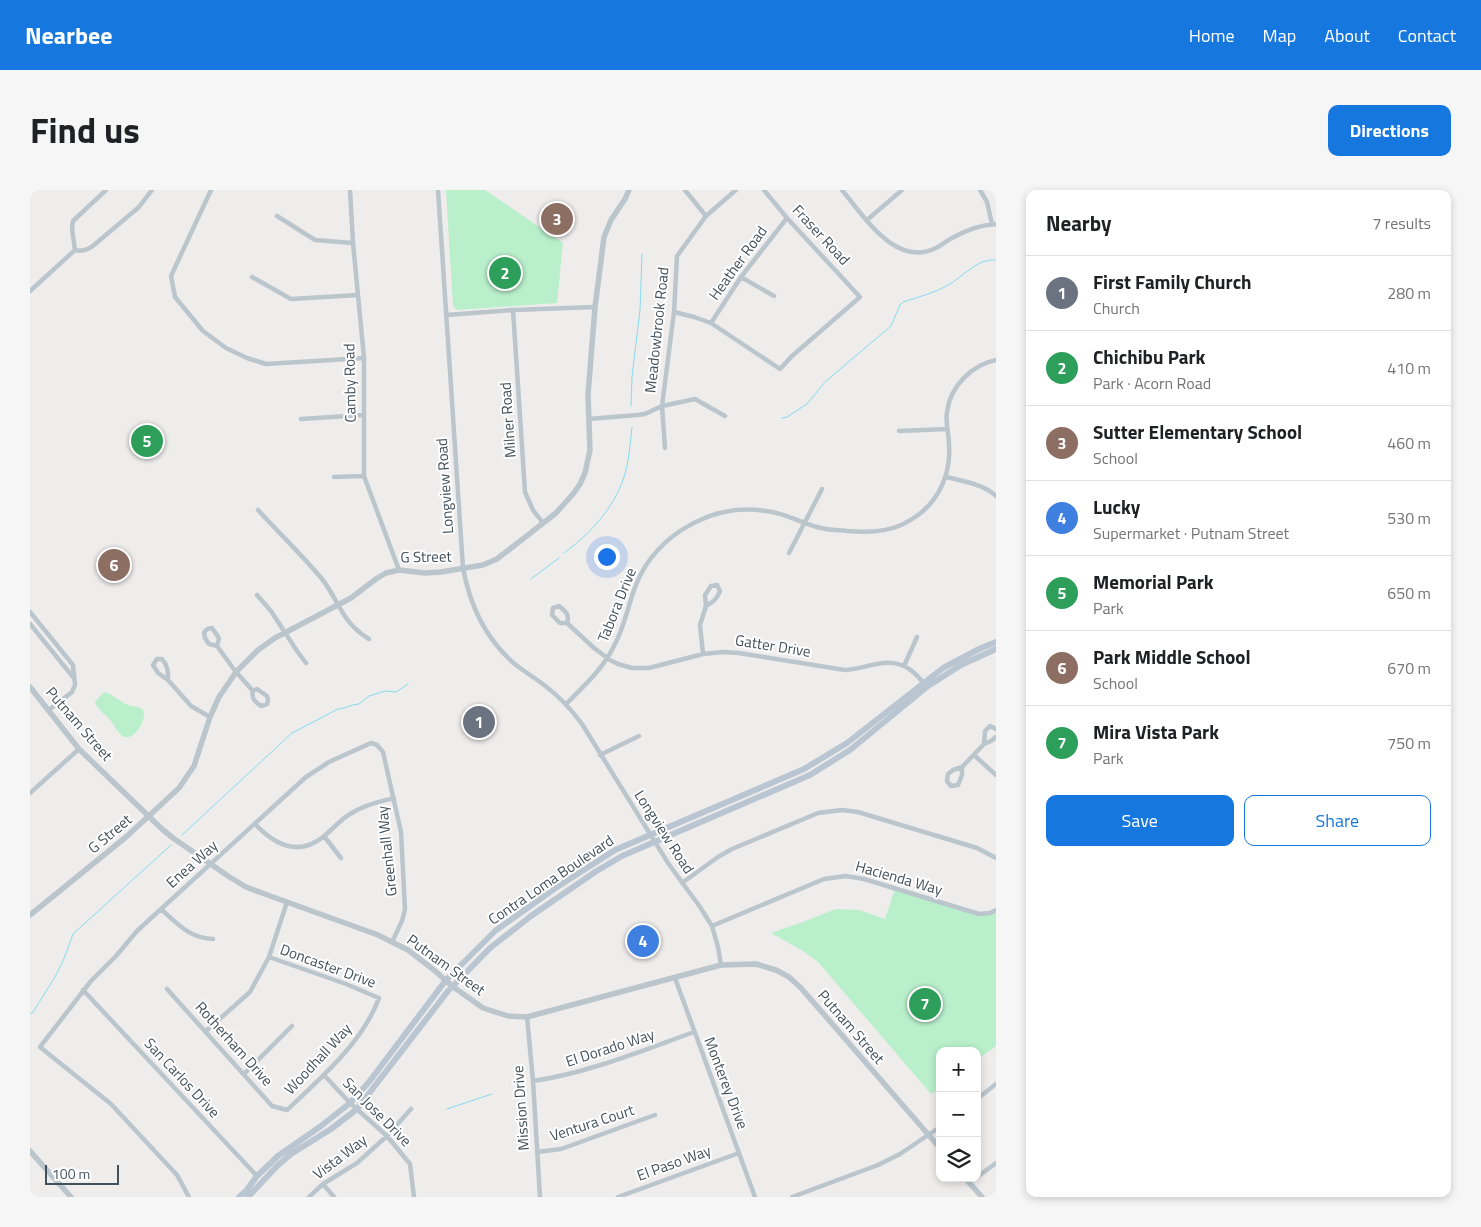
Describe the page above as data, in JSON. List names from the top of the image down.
{
  "streets": {
    "main road": ["Contra Loma Boulevard"],
    "street": [
      "Fraser Road",
      "Heather Road",
      "Meadowbrook Road",
      "Camby Road",
      "Milner Road",
      "Longview Road",
      "G Street",
      "Tabora Drive",
      "Gatter Drive",
      "Putnam Street",
      "Greenhall Way",
      "Enea Way",
      "Hacienda Way",
      "Doncaster Drive",
      "Rotherham Drive",
      "El Dorado Way",
      "Woodhall Way",
      "San Carlos Drive",
      "Monterey Drive",
      "Mission Drive",
      "San Jose Drive",
      "Ventura Court",
      "Vista Way",
      "El Paso Way"
    ]
  },
  "crossings": [
    ["Fraser Road", "Heather Road"],
    ["Camby Road", "G Street"],
    ["Milner Road", "G Street"],
    ["Longview Road", "G Street"],
    ["Longview Road", "Tabora Drive"],
    ["Longview Road", "Putnam Street"],
    ["Longview Road", "Hacienda Way"],
    ["Longview Road", "Contra Loma Boulevard"],
    ["G Street", "Putnam Street"],
    ["Tabora Drive", "Gatter Drive"],
    ["Putnam Street", "Greenhall Way"],
    ["Putnam Street", "Enea Way"],
    ["Putnam Street", "Contra Loma Boulevard"],
    ["Putnam Street", "Monterey Drive"],
    ["Putnam Street", "Mission Drive"],
    ["Greenhall Way", "Enea Way"],
    ["Enea Way", "San Carlos Drive"],
    ["Contra Loma Boulevard", "San Carlos Drive"],
    ["Contra Loma Boulevard", "San Jose Drive"],
    ["Doncaster Drive", "Woodhall Way"],
    ["Rotherham Drive", "Woodhall Way"],
    ["El Dorado Way", "Monterey Drive"],
    ["El Dorado Way", "Mission Drive"],
    ["Woodhall Way", "San Jose Drive"],
    ["Monterey Drive", "El Paso Way"],
    ["Mission Drive", "Ventura Court"],
    ["San Jose Drive", "Vista Way"]
  ],
  "scale_bar": "100 m",
  "page": {
    "header": "Nearbee",
    "nav": [
      "Home",
      "Map",
      "About",
      "Contact"
    ],
    "title": "Find us",
    "buttons": [
      "Directions",
      ["Save", "Share"]
    ],
    "heading": ["Nearby", "7 results"],
    "pins": [
      "3",
      "2",
      "5",
      "6",
      "1",
      "4",
      "7"
    ],
    "list": [
      {
        "mark": "1",
        "name": "First Family Church",
        "note": "Church",
        "value": "280 m"
      },
      {
        "mark": "2",
        "name": "Chichibu Park",
        "note": "Park · Acorn Road",
        "value": "410 m"
      },
      {
        "mark": "3",
        "name": "Sutter Elementary School",
        "note": "School",
        "value": "460 m"
      },
      {
        "mark": "4",
        "name": "Lucky",
        "note": "Supermarket · Putnam Street",
        "value": "530 m"
      },
      {
        "mark": "5",
        "name": "Memorial Park",
        "note": "Park",
        "value": "650 m"
      },
      {
        "mark": "6",
        "name": "Park Middle School",
        "note": "School",
        "value": "670 m"
      },
      {
        "mark": "7",
        "name": "Mira Vista Park",
        "note": "Park",
        "value": "750 m"
      }
    ],
    "map_buttons": ["+", "−"],
    "scale": "100 m"
  }
}
